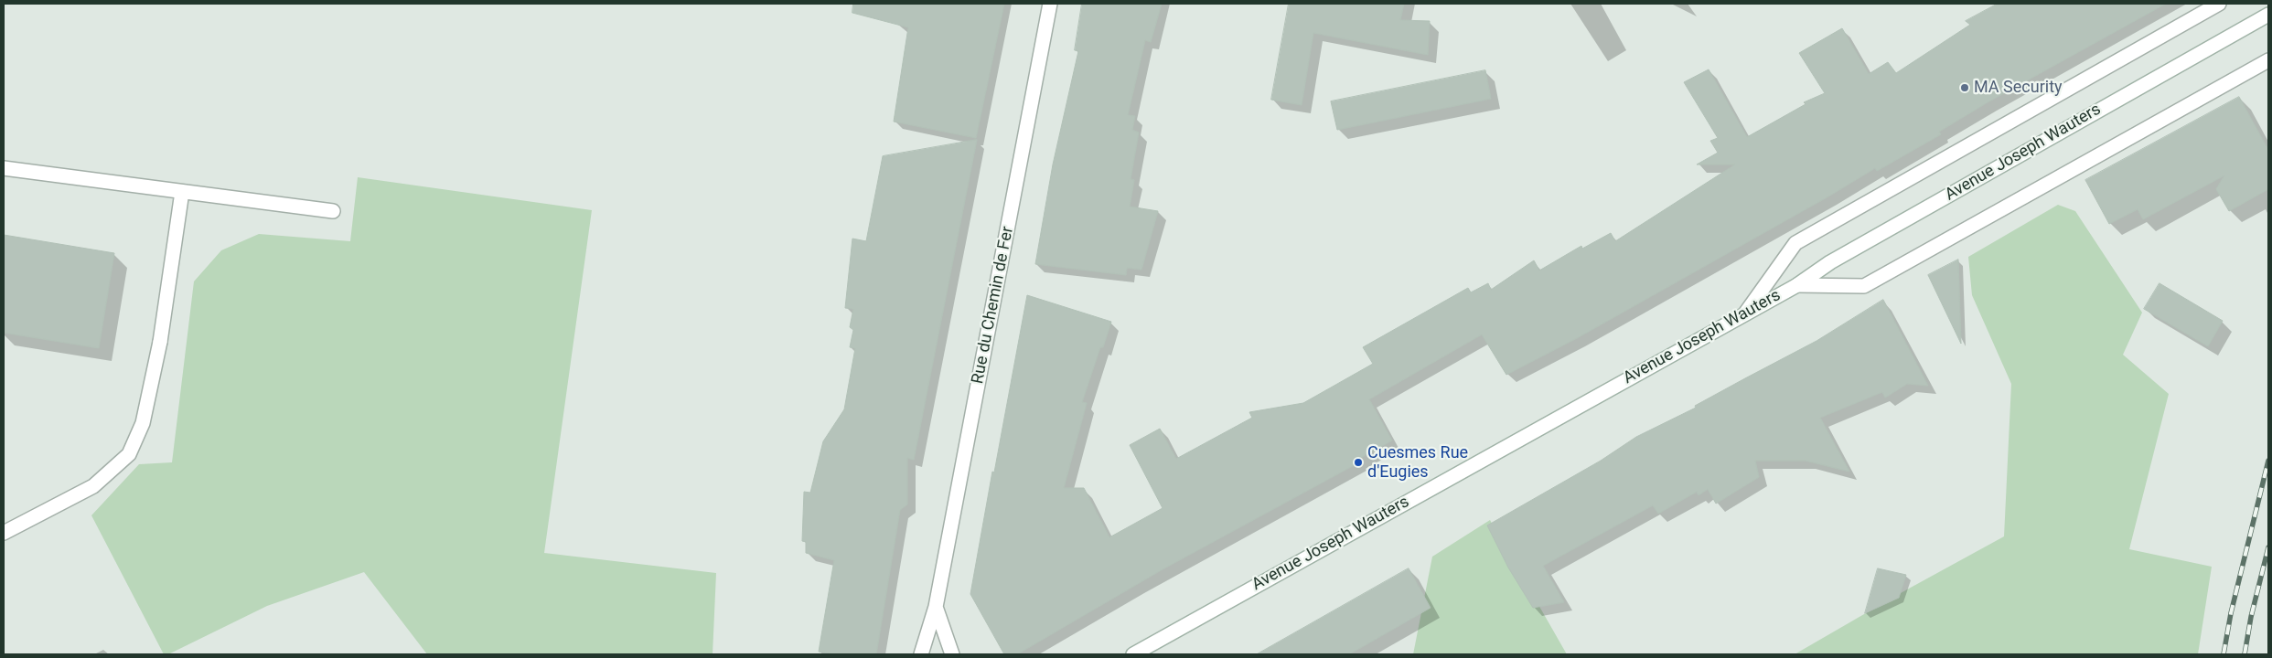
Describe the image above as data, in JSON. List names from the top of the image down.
{
  "streets": {
    "street": ["Avenue Joseph Wauters", "Rue du Chemin de Fer"]
  },
  "places": ["MA Security", "Cuesmes Rue d'Eugies"]
}
